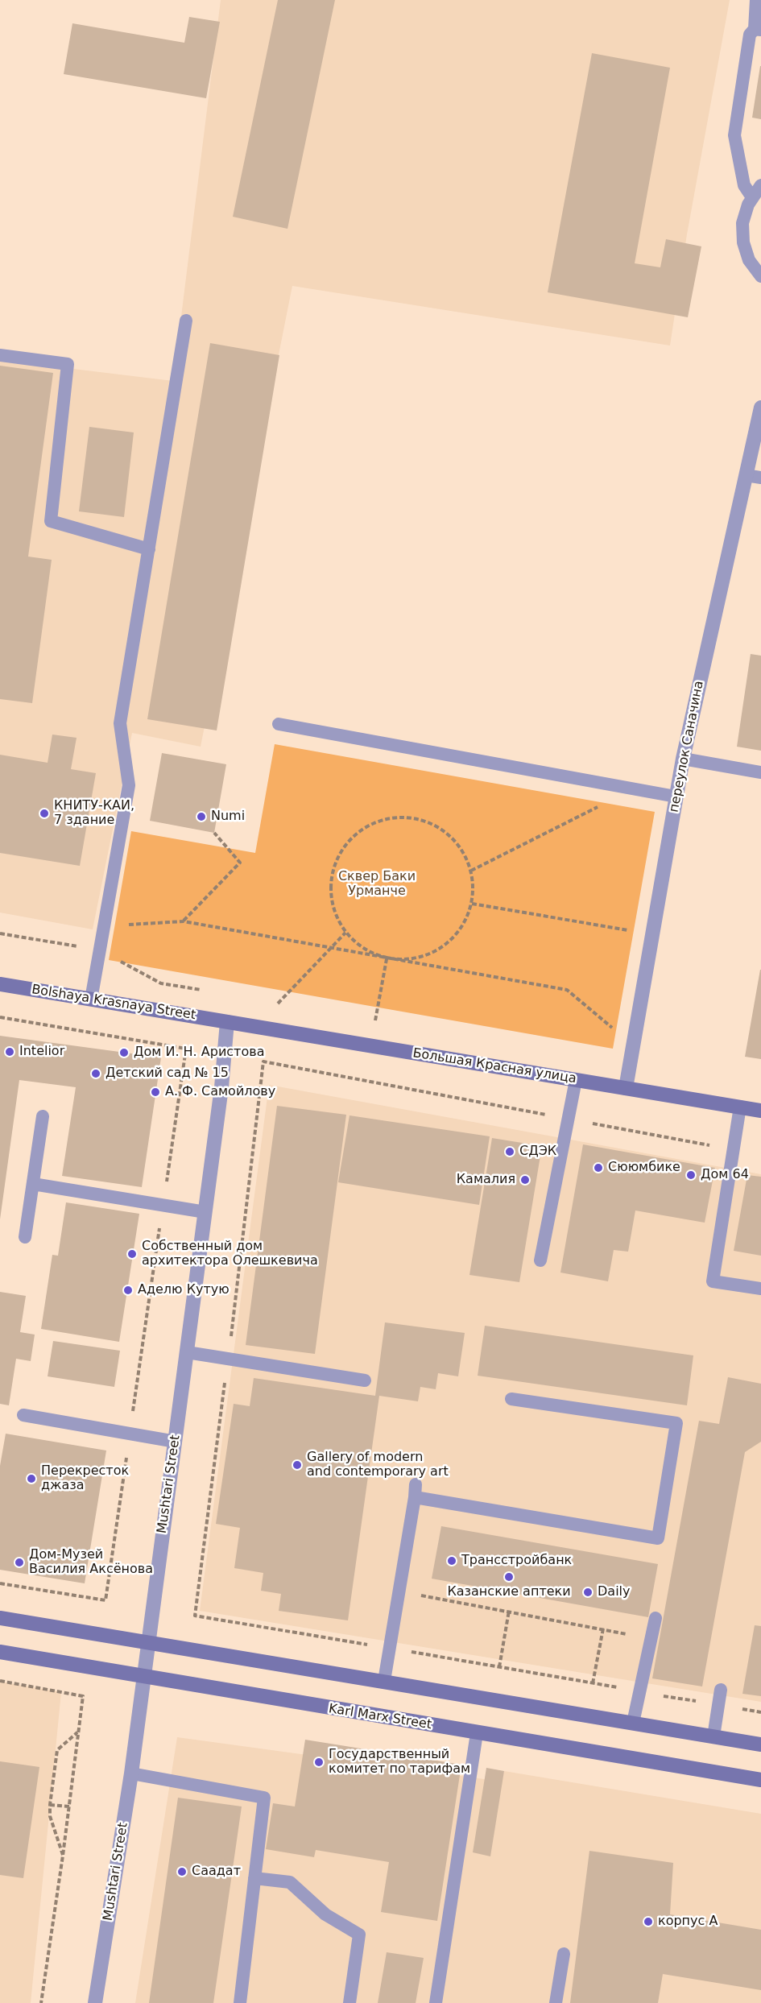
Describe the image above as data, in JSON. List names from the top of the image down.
{
  "streets": {
    "main road": ["Bolshaya Krasnaya Street", "Большая Красная улица", "Karl Marx Street"],
    "street": ["переулок Саначина", "Mushtari Street"]
  },
  "crossings": [
    ["переулок Саначина", "Большая Красная улица"],
    ["Bolshaya Krasnaya Street", "Большая Красная улица"],
    ["Bolshaya Krasnaya Street", "Mushtari Street"],
    ["Большая Красная улица", "Mushtari Street"],
    ["Mushtari Street", "Karl Marx Street"]
  ],
  "parks": ["Сквер Баки Урманче"],
  "places": [
    "КНИТУ-КАИ, 7 здание",
    "Numi",
    "Intelior",
    "Дом И. Н. Аристова",
    "Детский сад № 15",
    "А. Ф. Самойлову",
    "СДЭК",
    "Сююмбике",
    "Дом 64",
    "Камалия",
    "Собственный дом архитектора Олешкевича",
    "Аделю Кутую",
    "Gallery of modern and contemporary art",
    "Перекресток джаза",
    "Трансстройбанк",
    "Дом-Музей Василия Аксёнова",
    "Казанские аптеки",
    "Daily",
    "Государственный комитет по тарифам",
    "Саадат",
    "корпус А"
  ]
}
